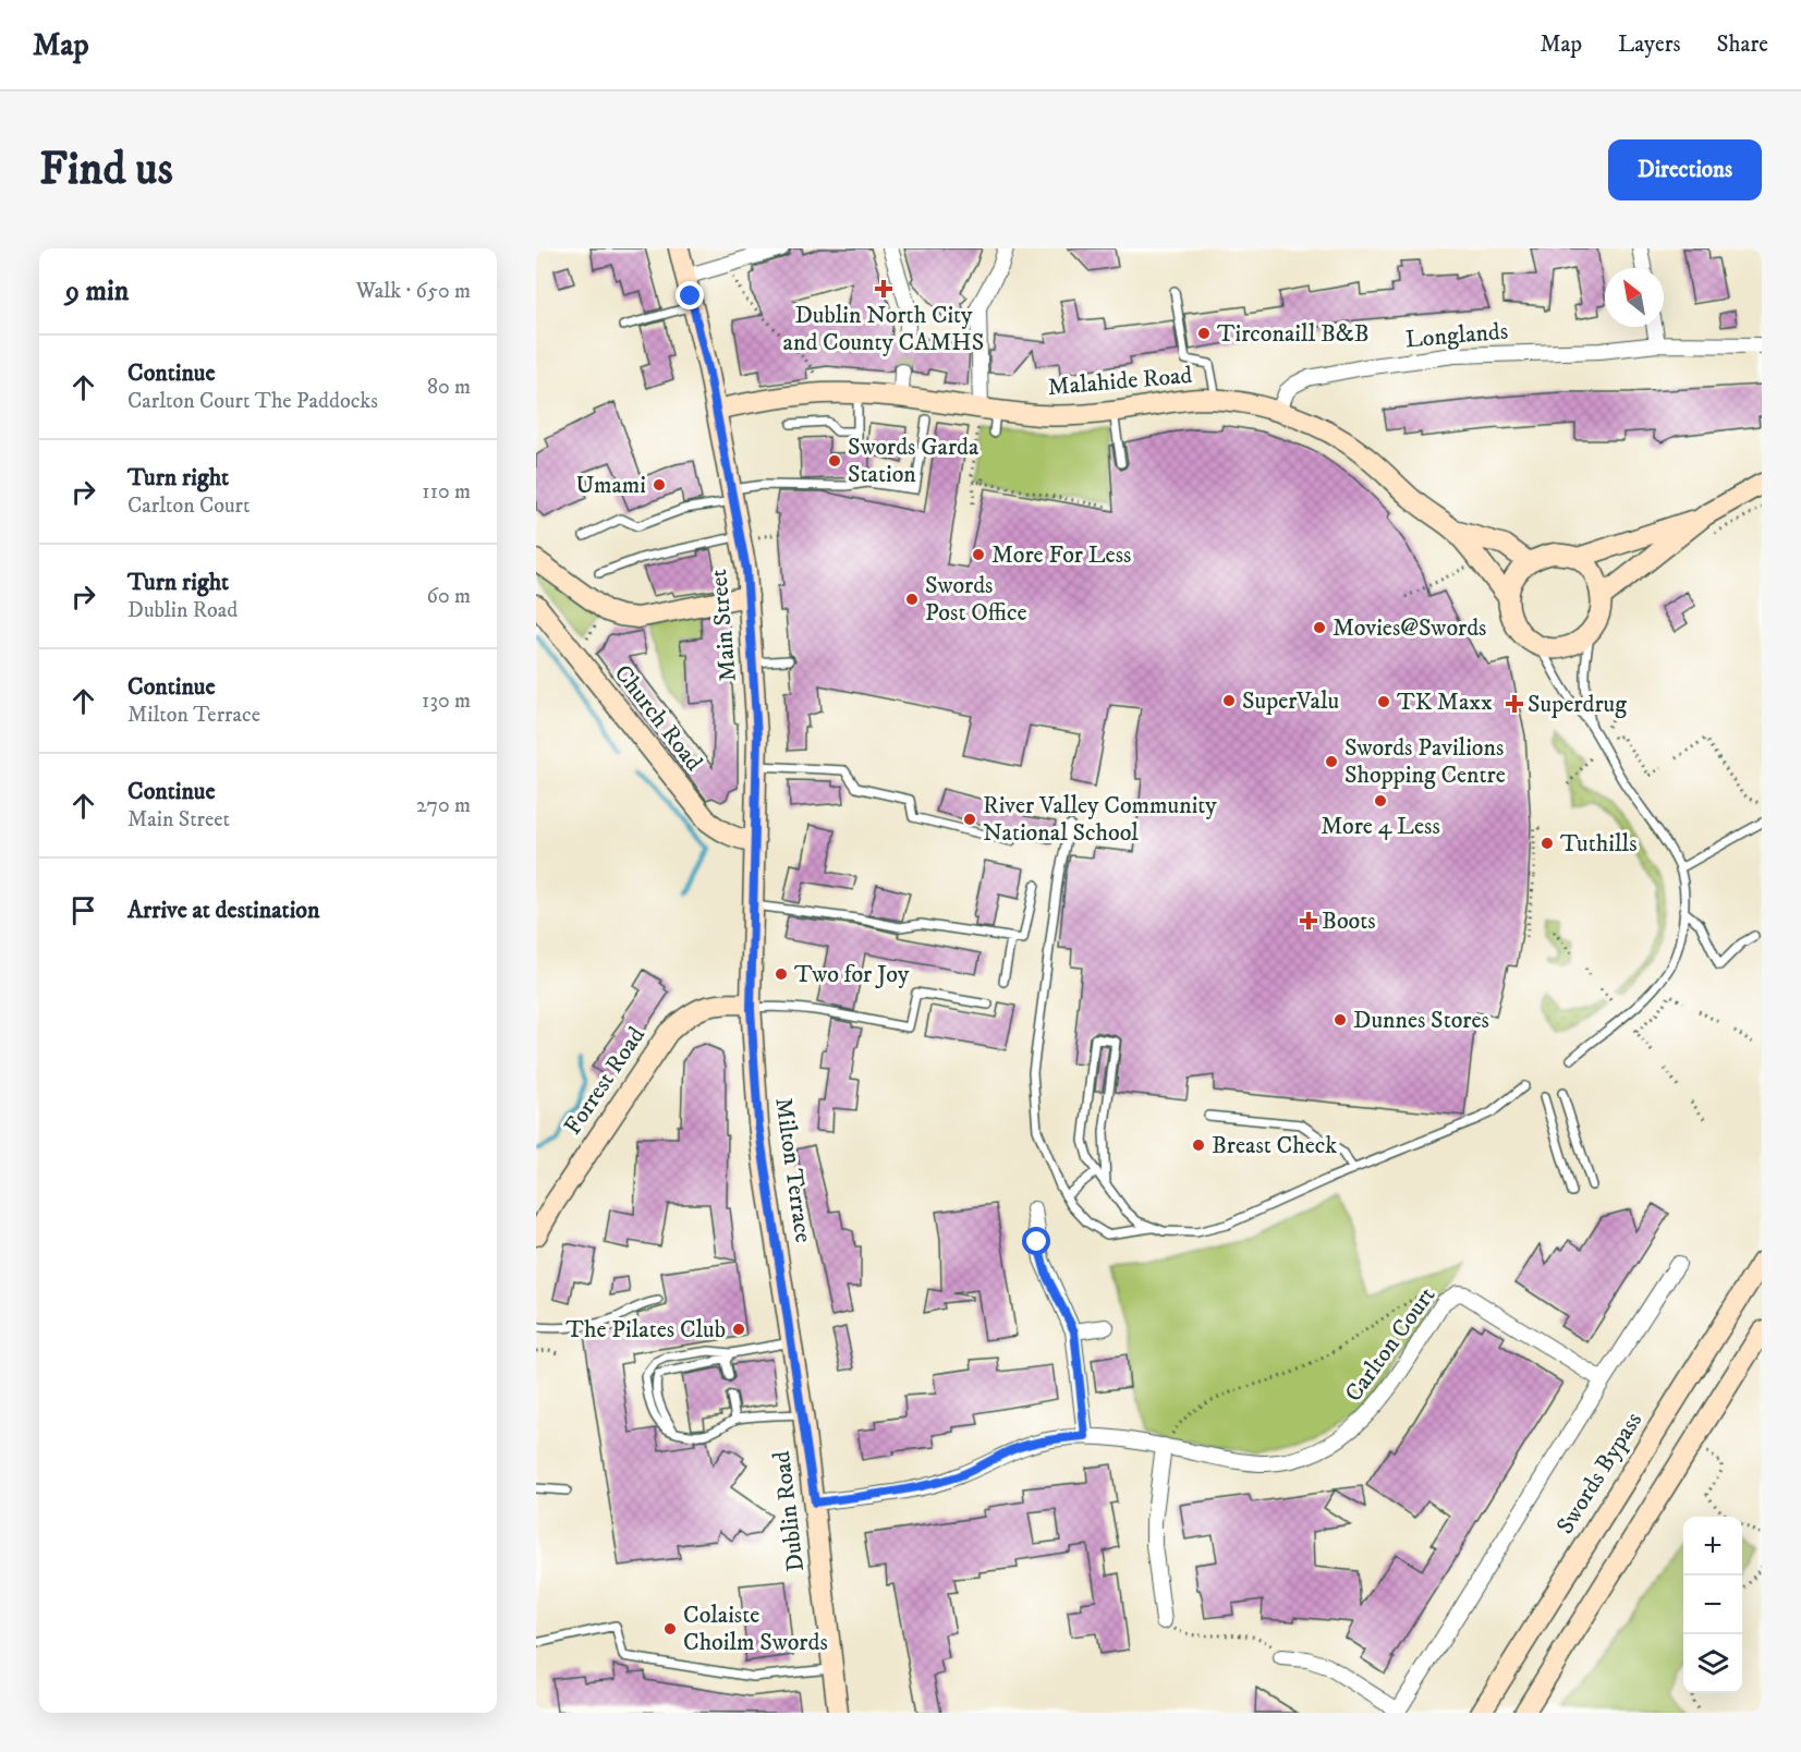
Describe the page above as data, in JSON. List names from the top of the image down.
{
  "streets": {
    "main road": [
      "Malahide Road",
      "Main Street",
      "Church Road",
      "Forrest Road",
      "Milton Terrace",
      "Swords Bypass",
      "Dublin Road"
    ],
    "street": ["Longlands", "Carlton Court"]
  },
  "crossings": [
    ["Longlands", "Malahide Road"],
    ["Malahide Road", "Main Street"],
    ["Main Street", "Church Road"],
    ["Main Street", "Forrest Road"],
    ["Main Street", "Milton Terrace"],
    ["Forrest Road", "Milton Terrace"],
    ["Milton Terrace", "Dublin Road"],
    ["Carlton Court", "Dublin Road"]
  ],
  "places": {
    "health": ["Dublin North City and County CAMHS", "Superdrug", "Boots"],
    "other": [
      "Tirconaill B&B",
      "Swords Garda Station",
      "Umami",
      "More For Less",
      "Swords Post Office",
      "Movies@Swords",
      "SuperValu",
      "TK Maxx",
      "Swords Pavilions Shopping Centre",
      "More 4 Less",
      "River Valley Community National School",
      "Tuthills",
      "Two for Joy",
      "Dunnes Stores",
      "Breast Check",
      "The Pilates Club",
      "Colaiste Choilm Swords"
    ]
  },
  "north": "top left",
  "page": {
    "header": "Map",
    "nav": ["Map", "Layers", "Share"],
    "buttons": "Directions",
    "title": "Find us",
    "heading": ["9 min", "Walk · 650 m"],
    "list": [
      ["Continue", "Carlton Court The Paddocks", "80 m"],
      ["Turn right", "Carlton Court", "110 m"],
      ["Turn right", "Dublin Road", "60 m"],
      ["Continue", "Milton Terrace", "130 m"],
      ["Continue", "Main Street", "270 m"],
      "Arrive at destination"
    ],
    "map_buttons": ["+", "−"]
  }
}
